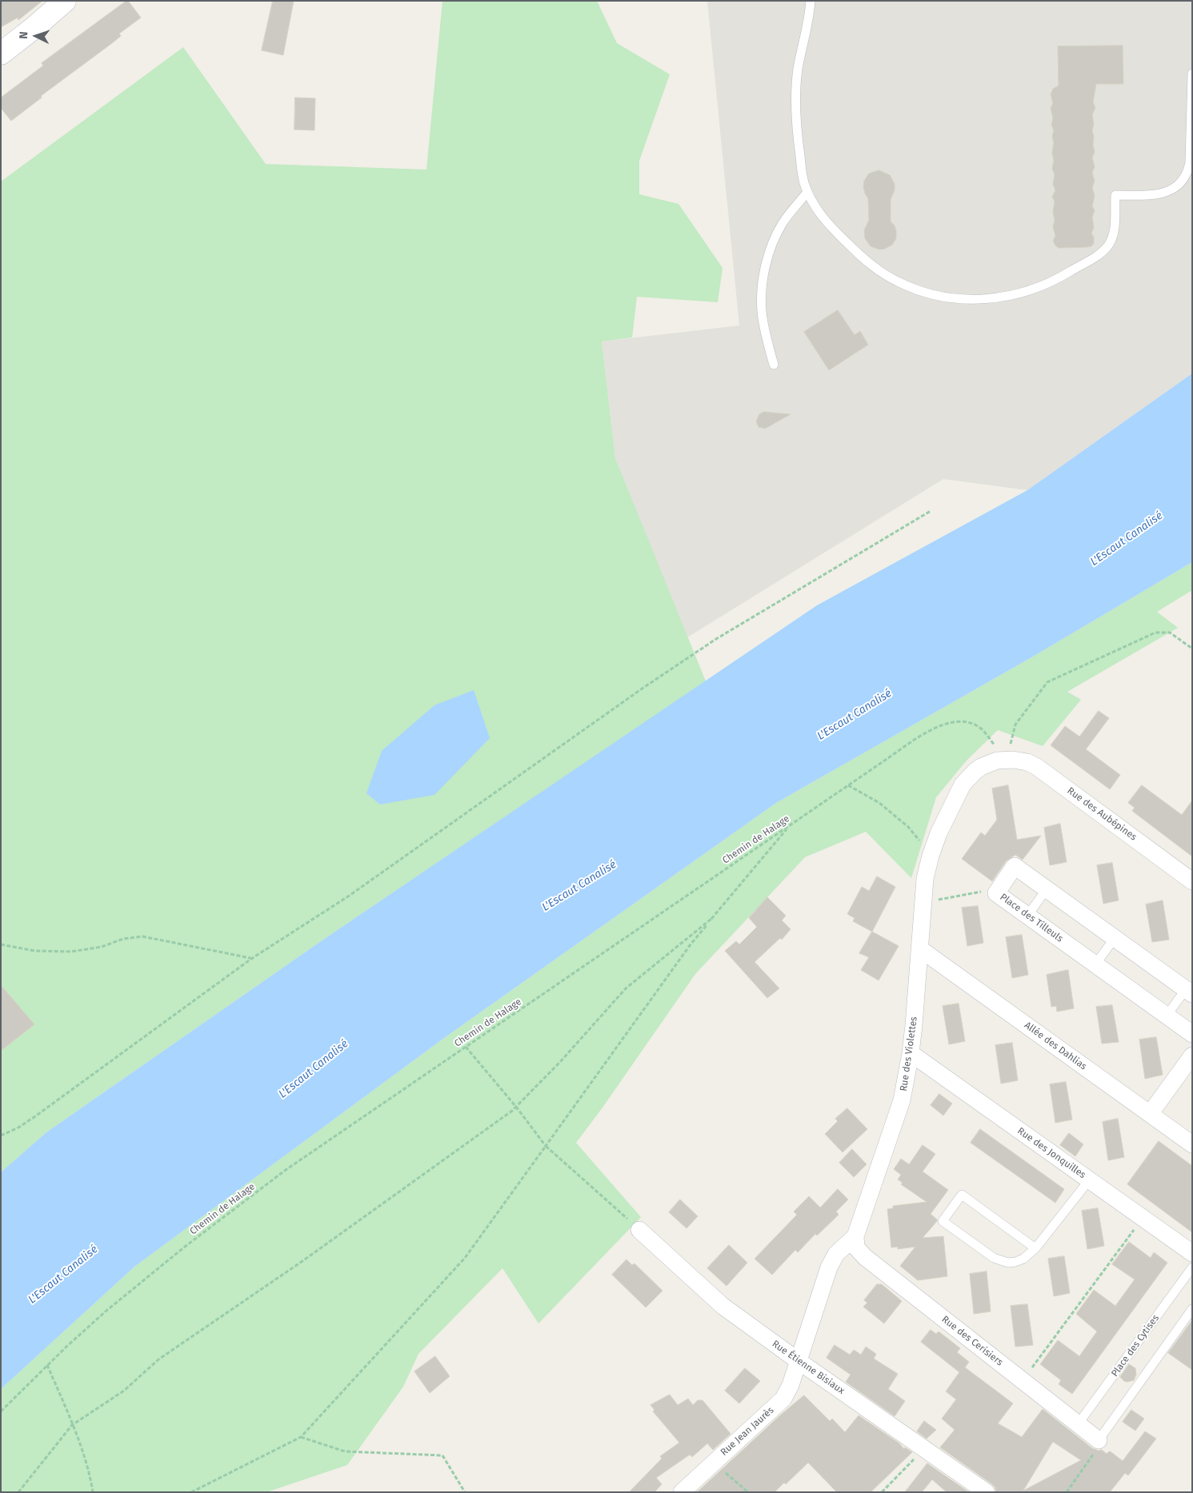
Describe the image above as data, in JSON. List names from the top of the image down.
{
  "streets": {
    "street": [
      "Rue des Aubépines",
      "Place des Tilleuls",
      "Allée des Dahlias",
      "Rue des Violettes",
      "Rue des Jonquilles",
      "Rue des Cerisiers",
      "Rue Étienne Bisiaux",
      "Rue Jean Jaurès"
    ],
    "lane": ["Place des Cytises"],
    "path": ["Chemin de Halage"]
  },
  "crossings": [
    ["Rue des Aubépines", "Chemin de Halage"],
    ["Rue des Aubépines", "Rue des Violettes"],
    ["Chemin de Halage", "Rue des Violettes"],
    ["Allée des Dahlias", "Rue des Violettes"],
    ["Rue des Violettes", "Rue des Jonquilles"],
    ["Rue des Violettes", "Rue des Cerisiers"],
    ["Rue des Violettes", "Rue Étienne Bisiaux"],
    ["Rue des Violettes", "Rue Jean Jaurès"],
    ["Rue des Cerisiers", "Place des Cytises"],
    ["Rue Étienne Bisiaux", "Rue Jean Jaurès"]
  ],
  "water": ["L'Escaut Canalisé"],
  "north": "left"
}
